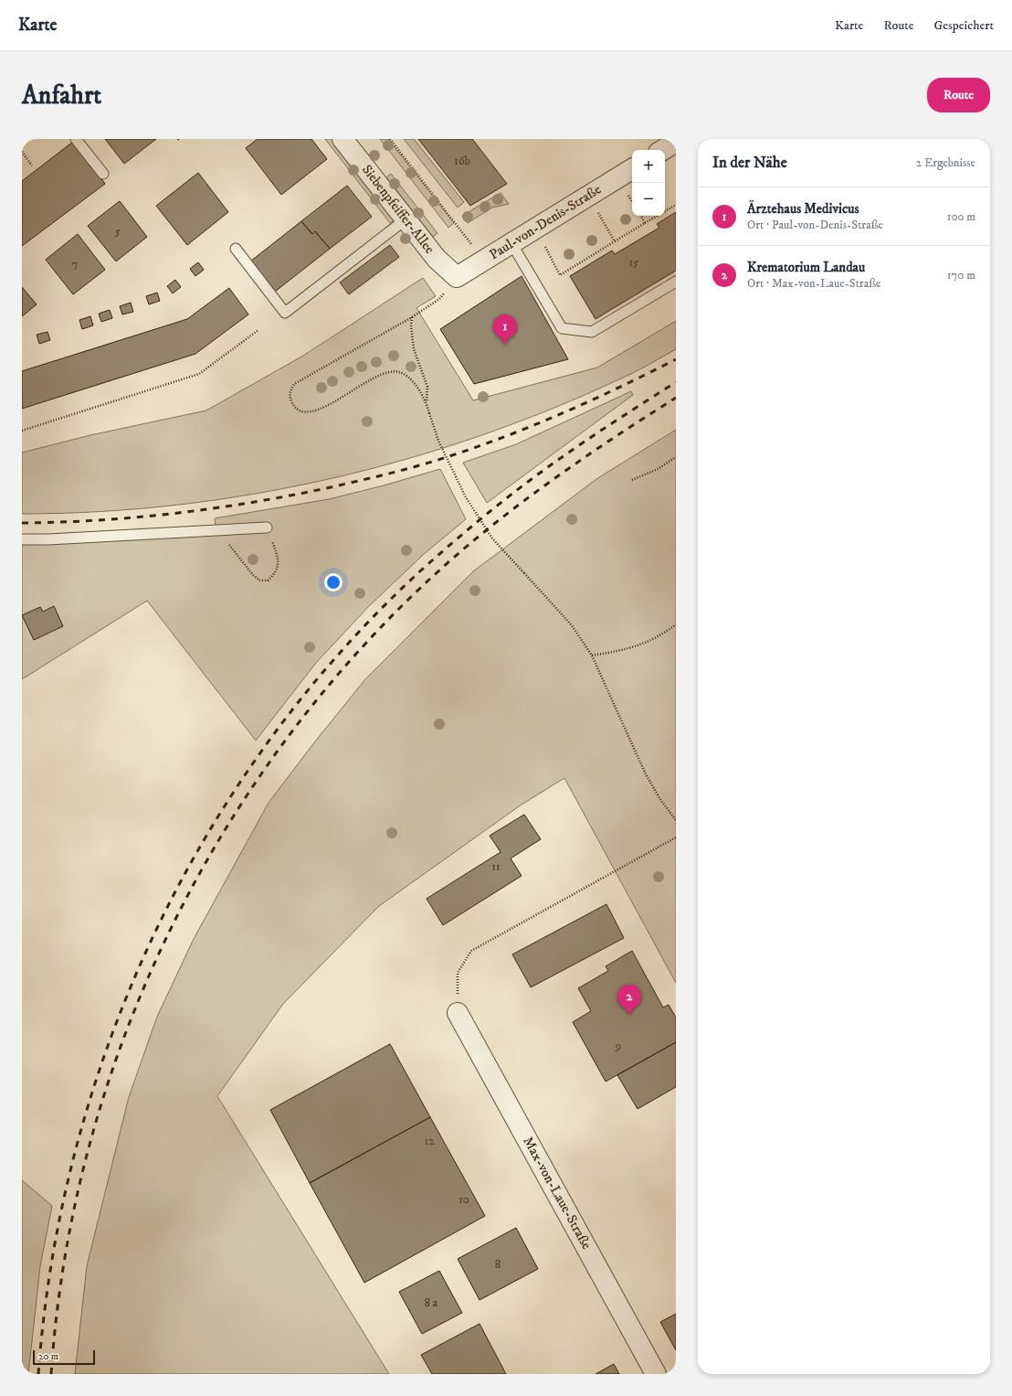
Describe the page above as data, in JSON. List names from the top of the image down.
{
  "streets": {
    "street": ["Siebenpfeiffer-Allee", "Paul-von-Denis-Straße", "Max-von-Laue-Straße"]
  },
  "crossings": [
    ["Siebenpfeiffer-Allee", "Paul-von-Denis-Straße"]
  ],
  "house_numbers": [
    "16b",
    "5",
    "15",
    "7",
    "11",
    "9",
    "12",
    "10",
    "8",
    "8 a"
  ],
  "scale_bar": "20 m",
  "page": {
    "header": "Karte",
    "nav": ["Karte", "Route", "Gespeichert"],
    "buttons": "Route",
    "title": "Anfahrt",
    "heading": ["In der Nähe", "2 Ergebnisse"],
    "map_buttons": ["+", "−"],
    "list": [
      {
        "mark": "1",
        "name": "Ärztehaus Medivicus",
        "note": "Ort · Paul-von-Denis-Straße",
        "value": "100 m"
      },
      {
        "mark": "2",
        "name": "Krematorium Landau",
        "note": "Ort · Max-von-Laue-Straße",
        "value": "170 m"
      }
    ],
    "pins": ["1", "2"],
    "scale": "20 m"
  }
}
